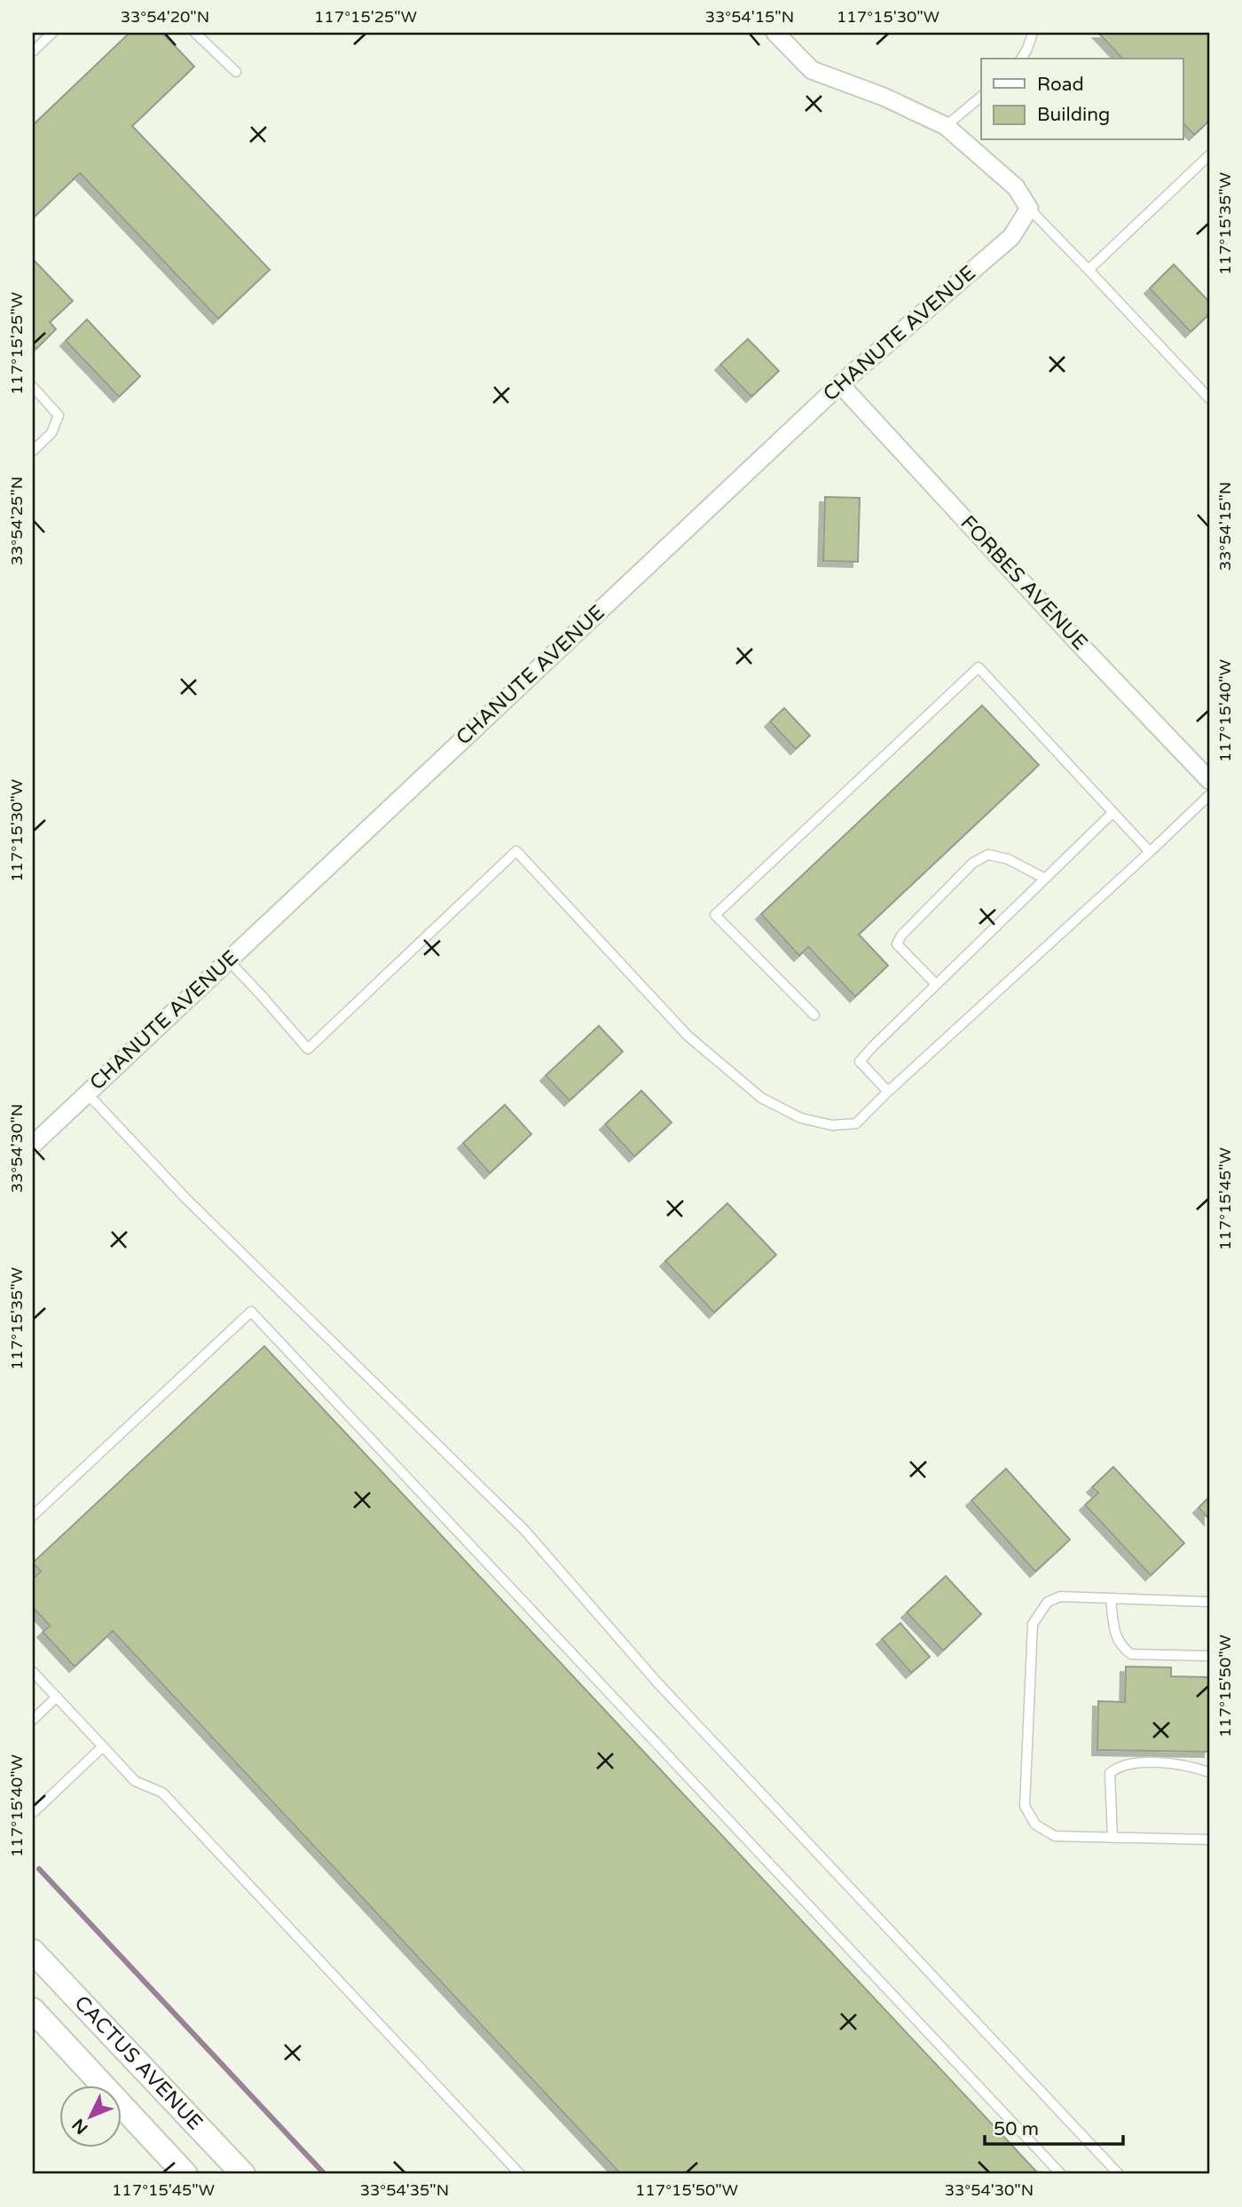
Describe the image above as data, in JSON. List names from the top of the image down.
{
  "streets": {
    "main road": ["CACTUS AVENUE"],
    "street": ["CHANUTE AVENUE", "FORBES AVENUE"]
  },
  "crossings": [
    ["CHANUTE AVENUE", "FORBES AVENUE"]
  ],
  "legend": ["Road", "Building"],
  "scale_bar": "50 m",
  "north": "bottom left",
  "coordinates": [
    "33°54'20\"N",
    "117°15'25\"W",
    "33°54'15\"N",
    "117°15'30\"W",
    "117°15'35\"W",
    "33°54'25\"N",
    "117°15'40\"W",
    "33°54'30\"N",
    "117°15'45\"W",
    "117°15'50\"W",
    "33°54'35\"N"
  ]
}
